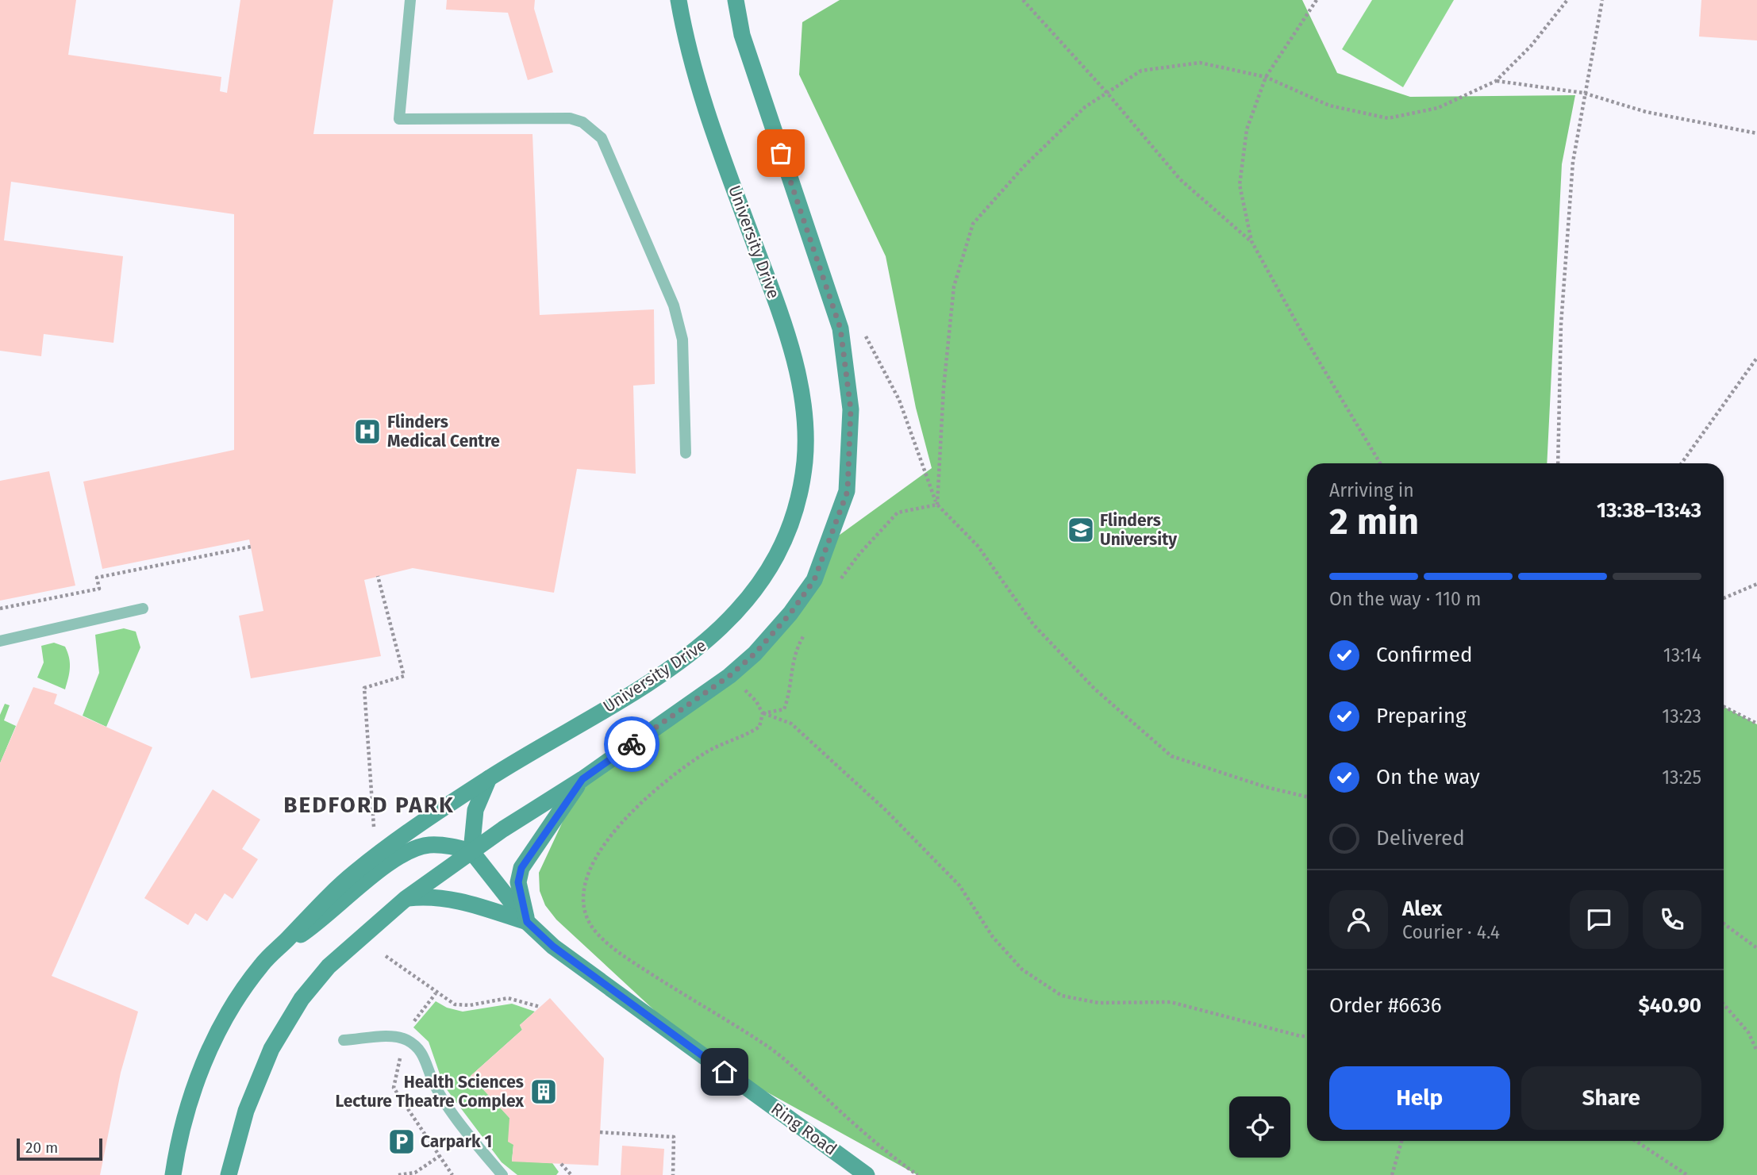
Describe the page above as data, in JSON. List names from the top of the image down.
{
  "streets": {
    "street": ["University Drive", "Ring Road"]
  },
  "districts": ["BEDFORD PARK"],
  "places": {
    "hospital": ["Flinders Medical Centre"],
    "school or university": ["Flinders University"],
    "building": ["Health Sciences Lecture Theatre Complex"],
    "parking": ["Carpark 1"]
  },
  "scale_bar": "20 m",
  "page": {
    "heading": ["2 min", "Arriving in", "13:38–13:43"],
    "panel": [
      "Alex",
      "Courier · 4.4",
      "Order #6636",
      "$40.90"
    ],
    "bar": "On the way · 110 m",
    "list": [
      ["Confirmed", "13:14"],
      ["Preparing", "13:23"],
      ["On the way", "13:25"],
      "Delivered"
    ],
    "buttons": ["Help", "Share"],
    "scale": "20 m"
  }
}
